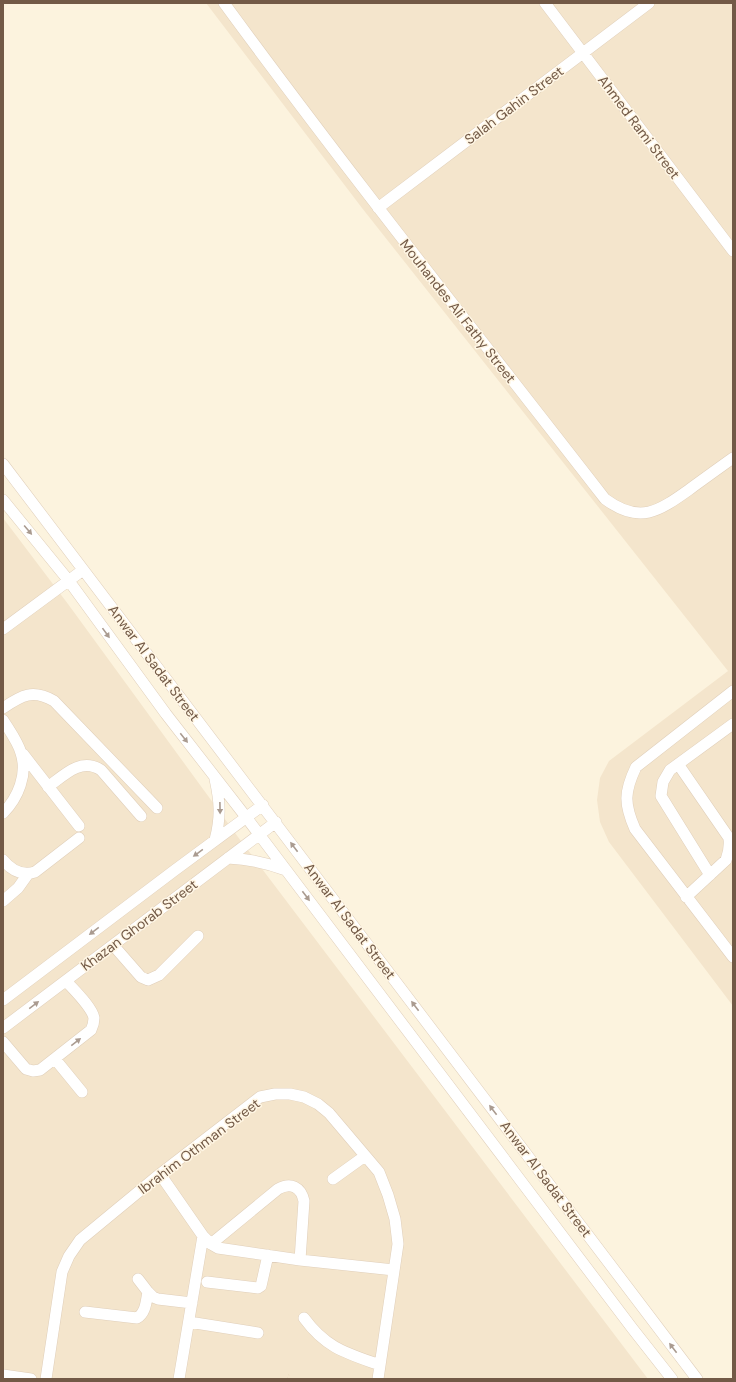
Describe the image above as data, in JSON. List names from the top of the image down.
{
  "streets": {
    "street": [
      "Salah Gahin Street",
      "Ahmed Rami Street",
      "Mouhandes Ali Fathy Street",
      "Anwar Al Sadat Street",
      "Khazan Ghorab Street",
      "Ibrahim Othman Street"
    ]
  },
  "crossings": [
    ["Salah Gahin Street", "Ahmed Rami Street"],
    ["Salah Gahin Street", "Mouhandes Ali Fathy Street"],
    ["Anwar Al Sadat Street", "Khazan Ghorab Street"]
  ]
}
